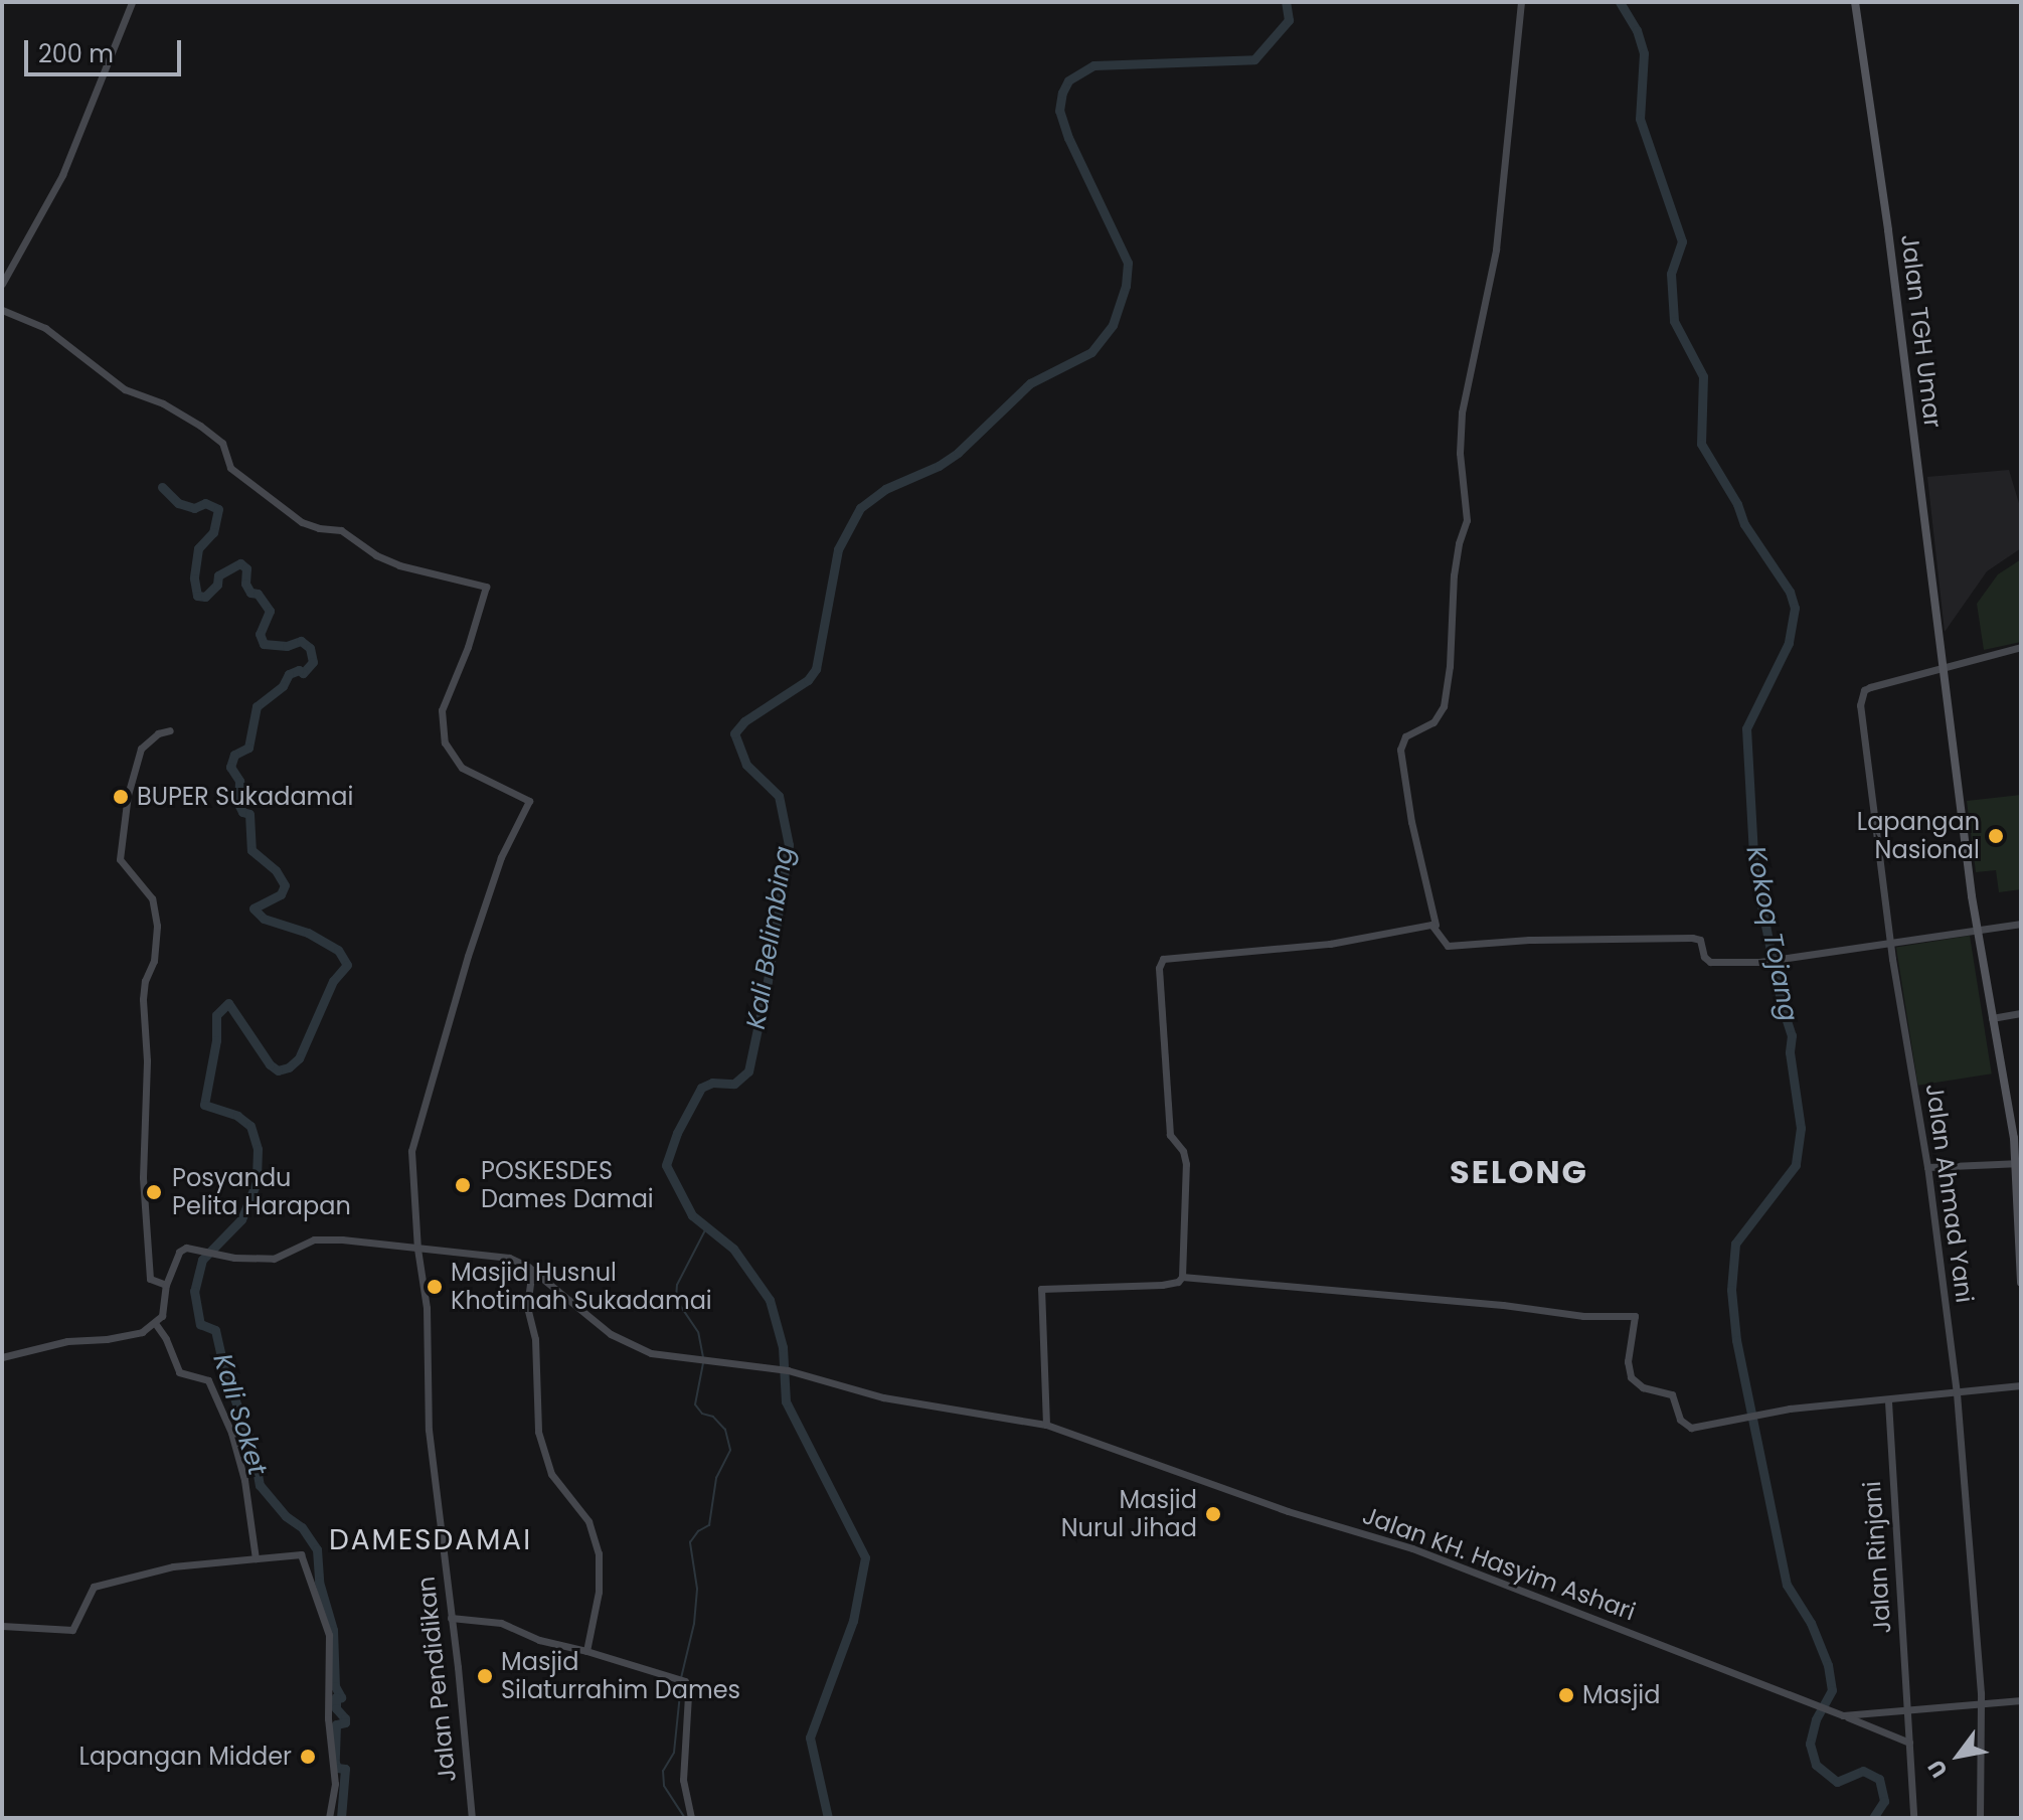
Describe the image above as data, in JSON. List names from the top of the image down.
{
  "streets": {
    "main road": ["Jalan TGH Umar"],
    "street": [
      "Jalan Ahmad Yani",
      "Jalan Rinjani",
      "Jalan KH. Hasyim Ashari",
      "Jalan Pendidikan"
    ]
  },
  "crossings": [
    ["Jalan TGH Umar", "Jalan Ahmad Yani"],
    ["Jalan Ahmad Yani", "Jalan KH. Hasyim Ashari"],
    ["Jalan Rinjani", "Jalan KH. Hasyim Ashari"],
    ["Jalan KH. Hasyim Ashari", "Jalan Pendidikan"]
  ],
  "districts": ["SELONG", "DAMESDAMAI"],
  "water": ["Kokoq Tojang", "Kali Belimbing", "Kali Soket"],
  "places": [
    "BUPER Sukadamai",
    "Lapangan Nasional",
    "POSKESDES Dames Damai",
    "Posyandu Pelita Harapan",
    "Masjid Husnul Khotimah Sukadamai",
    "Masjid Nurul Jihad",
    "Masjid Silaturrahim Dames",
    "Masjid",
    "Lapangan Midder"
  ],
  "scale_bar": "200 m",
  "north": "bottom left"
}
